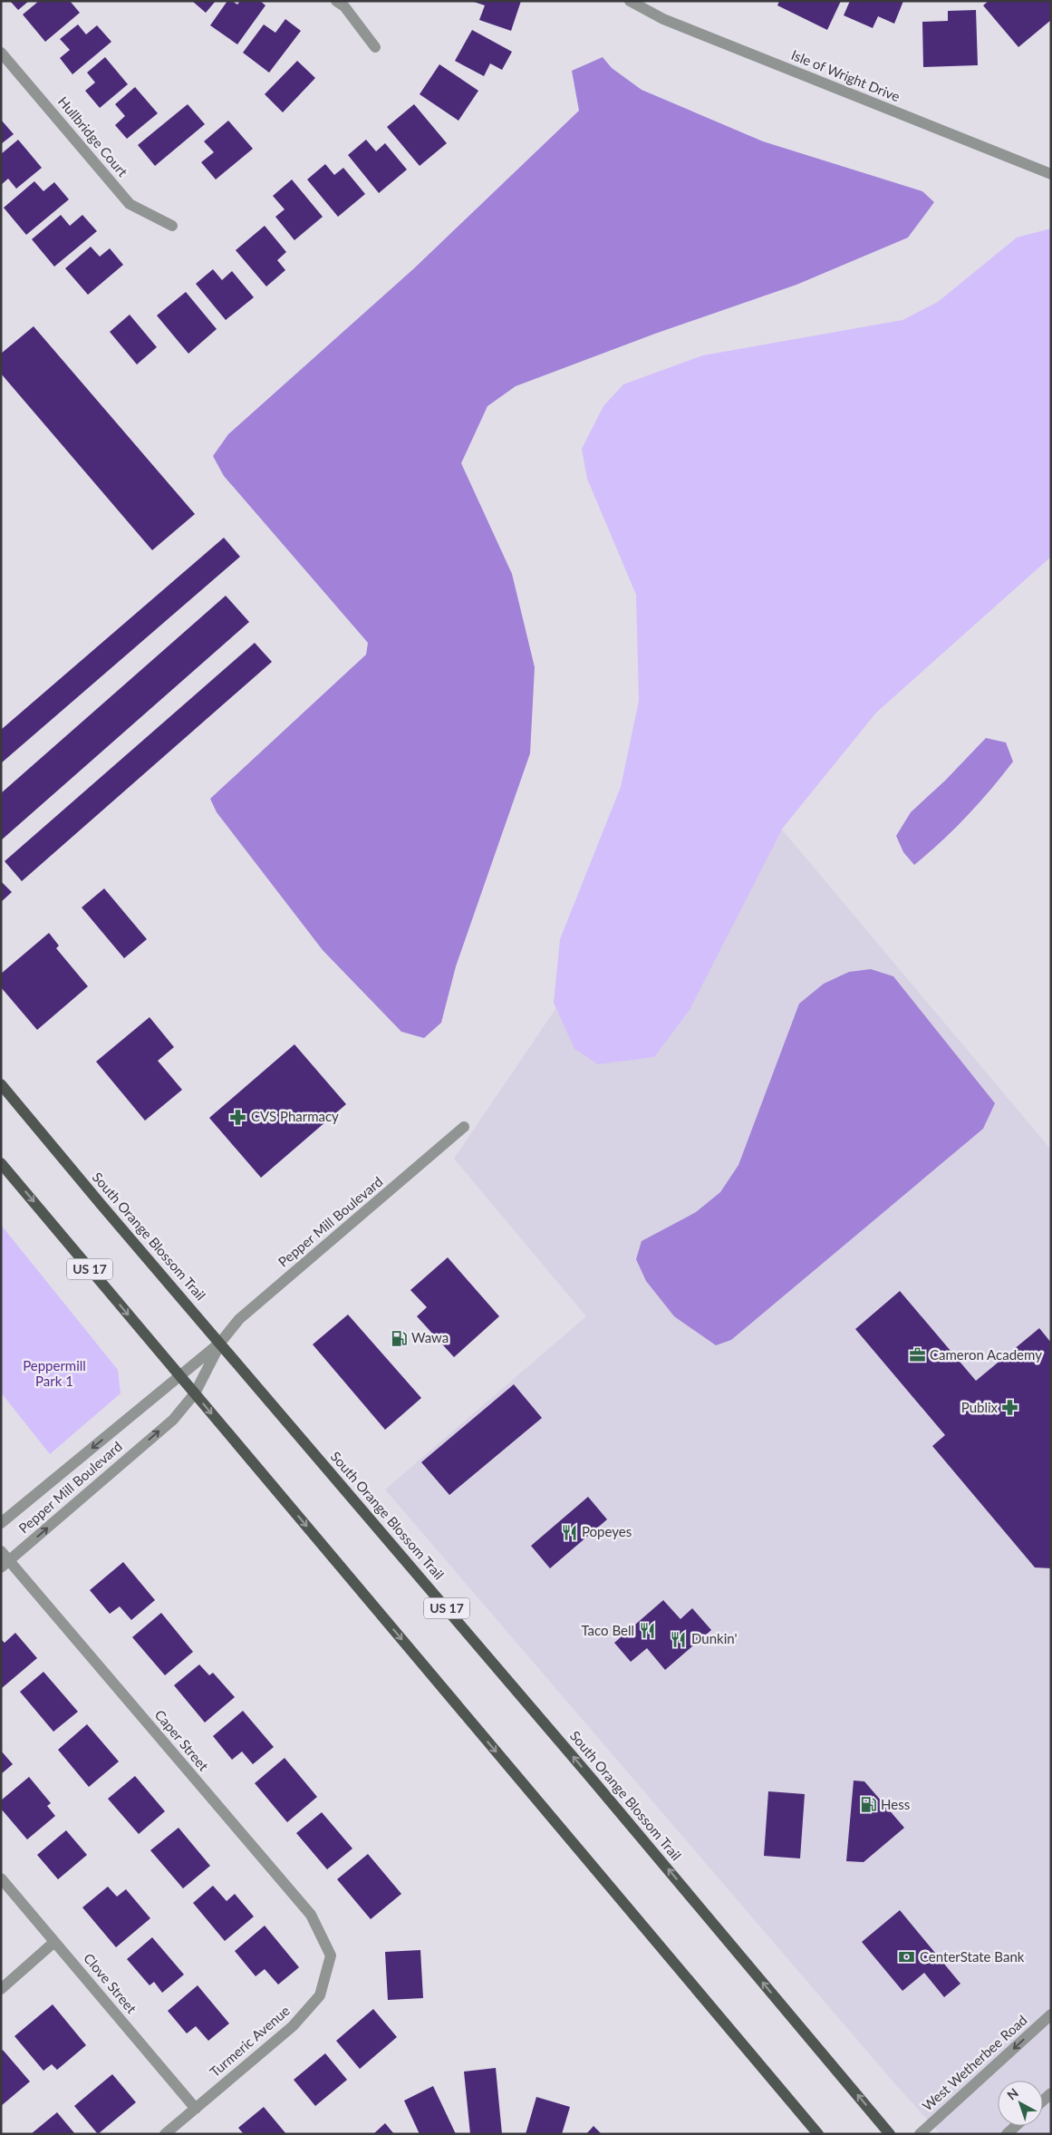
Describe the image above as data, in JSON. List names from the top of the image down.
{
  "streets": {
    "main road": ["South Orange Blossom Trail", "US 17"],
    "street": [
      "Isle of Wright Drive",
      "Hullbridge Court",
      "Pepper Mill Boulevard",
      "Caper Street",
      "Clove Street",
      "Turmeric Avenue",
      "West Wetherbee Road"
    ]
  },
  "crossings": [
    ["Pepper Mill Boulevard", "South Orange Blossom Trail"],
    ["Pepper Mill Boulevard", "US 17"],
    ["Pepper Mill Boulevard", "Caper Street"],
    ["Caper Street", "Turmeric Avenue"],
    ["Clove Street", "Turmeric Avenue"]
  ],
  "one_way": ["West Wetherbee Road"],
  "parks": ["Peppermill Park 1"],
  "places": {
    "pharmacy": ["CVS Pharmacy", "Publix"],
    "fuel station": ["Wawa", "Hess"],
    "office": ["Cameron Academy"],
    "restaurant": ["Popeyes", "Taco Bell", "Dunkin'"],
    "bank": ["CenterState Bank"]
  },
  "north": "top left"
}
